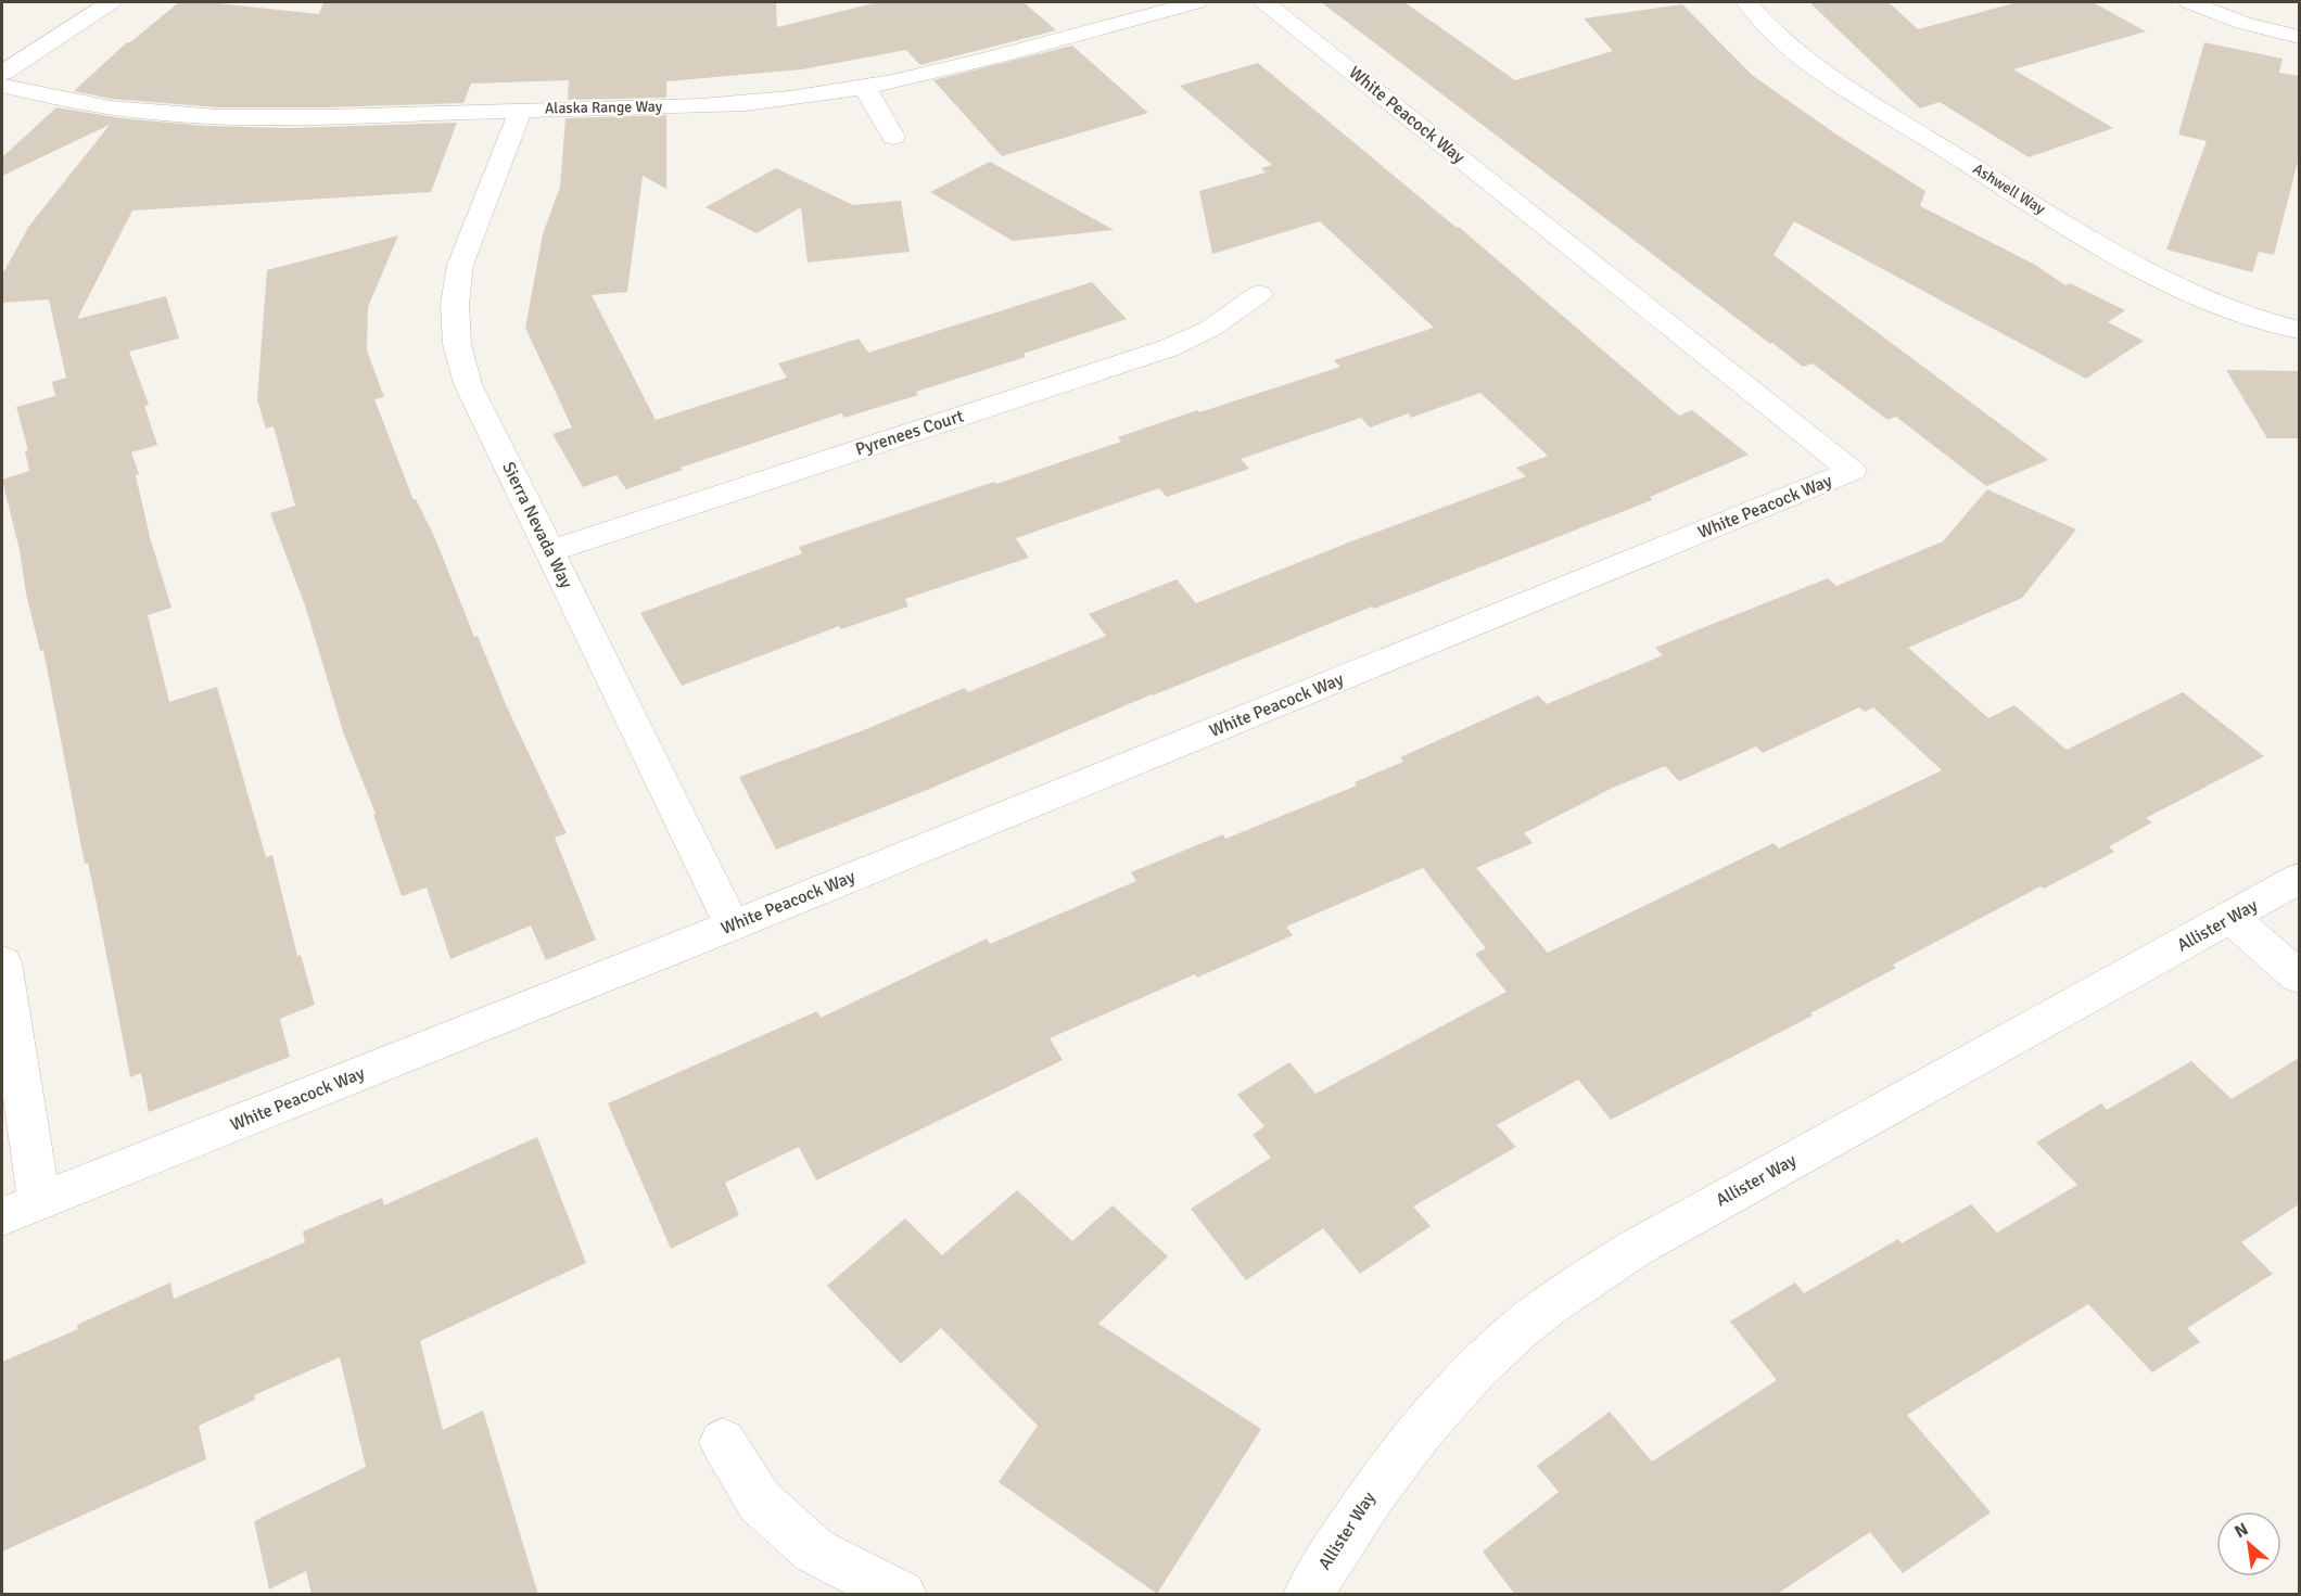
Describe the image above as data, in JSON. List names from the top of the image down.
{
  "streets": {
    "street": [
      "Alaska Range Way",
      "White Peacock Way",
      "Ashwell Way",
      "Pyrenees Court",
      "Sierra Nevada Way",
      "Allister Way"
    ]
  },
  "crossings": [
    ["Alaska Range Way", "Sierra Nevada Way"],
    ["White Peacock Way", "Sierra Nevada Way"],
    ["Pyrenees Court", "Sierra Nevada Way"]
  ],
  "north": "top left"
}
